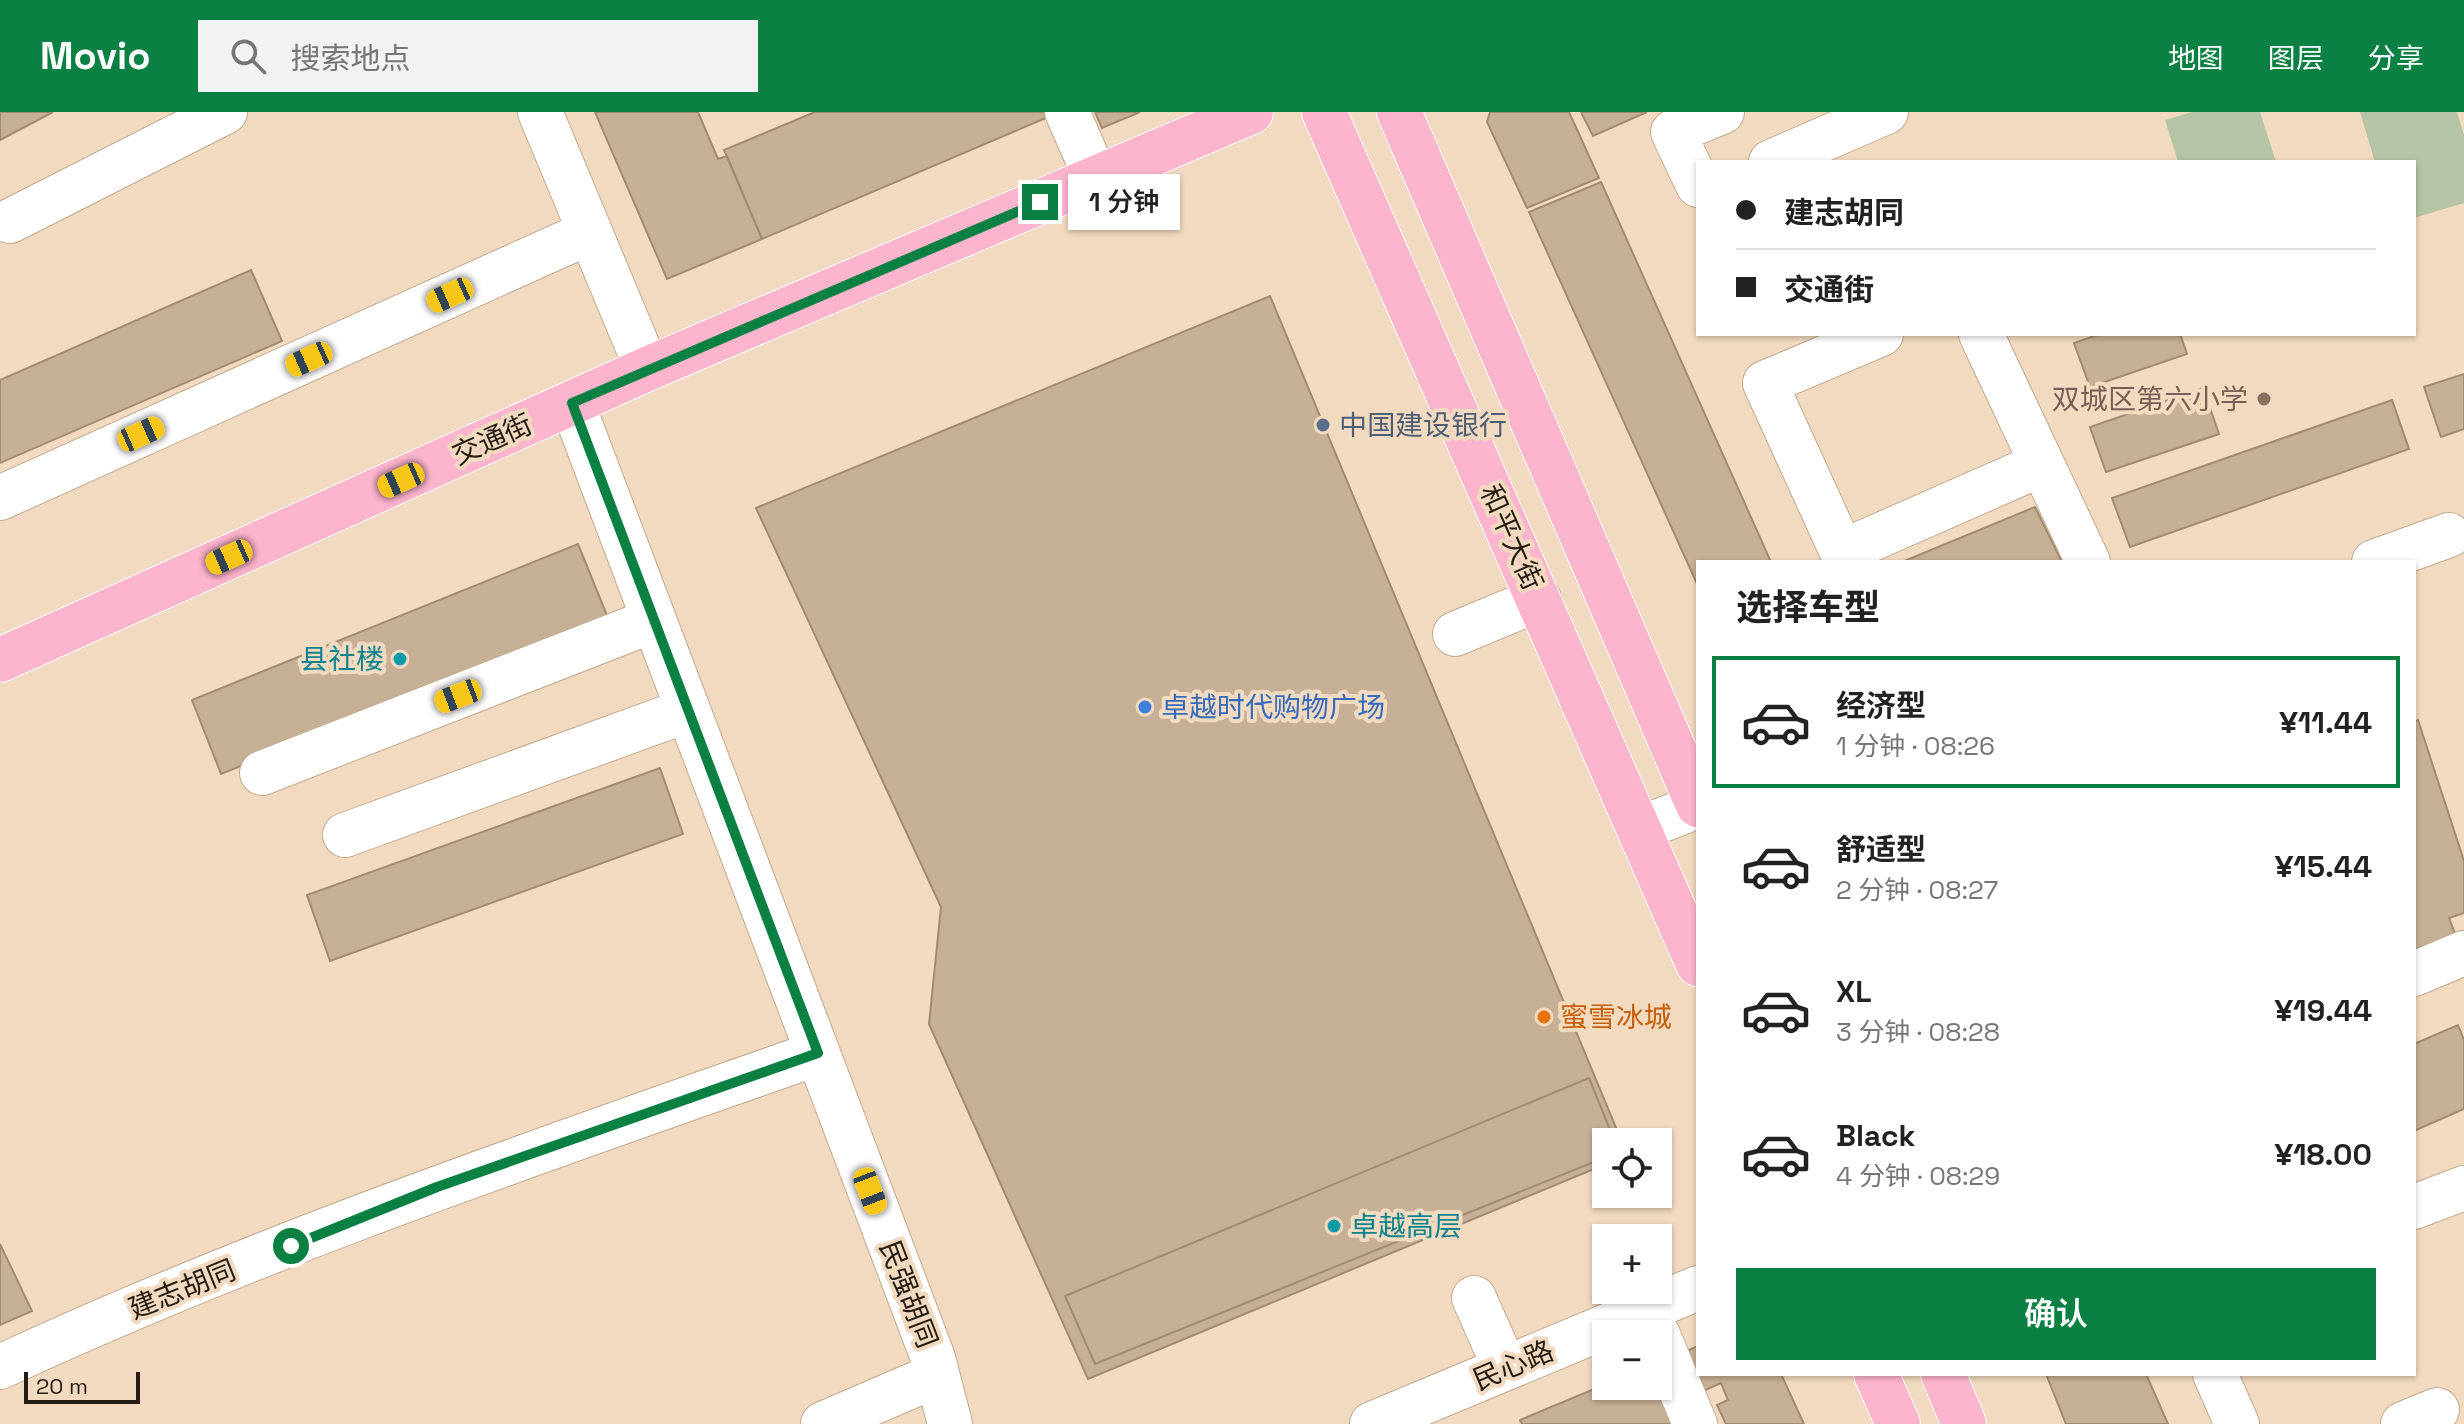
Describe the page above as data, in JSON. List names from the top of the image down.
{
  "streets": {
    "main road": ["交通街", "和平大街"],
    "street": ["建志胡同", "民强胡同", "民心路"]
  },
  "crossings": [
    ["交通街", "民强胡同"],
    ["建志胡同", "民强胡同"]
  ],
  "places": [
    "双城区第六小学",
    "中国建设银行",
    "县社楼",
    "卓越时代购物广场",
    "蜜雪冰城",
    "卓越高层"
  ],
  "scale_bar": "20 m",
  "page": {
    "header": "Movio",
    "search": "搜索地点",
    "nav": ["地图", "图层", "分享"],
    "banner": ["建志胡同", "交通街"],
    "bubble": "1 分钟",
    "heading": "选择车型",
    "list": [
      {
        "name": "经济型",
        "note": "1 分钟 · 08:26",
        "value": "¥11.44"
      },
      {
        "name": "舒适型",
        "note": "2 分钟 · 08:27",
        "value": "¥15.44"
      },
      {
        "name": "XL",
        "note": "3 分钟 · 08:28",
        "value": "¥19.44"
      },
      {
        "name": "Black",
        "note": "4 分钟 · 08:29",
        "value": "¥18.00"
      }
    ],
    "map_buttons": ["+", "−"],
    "buttons": "确认",
    "scale": "20 m"
  }
}
